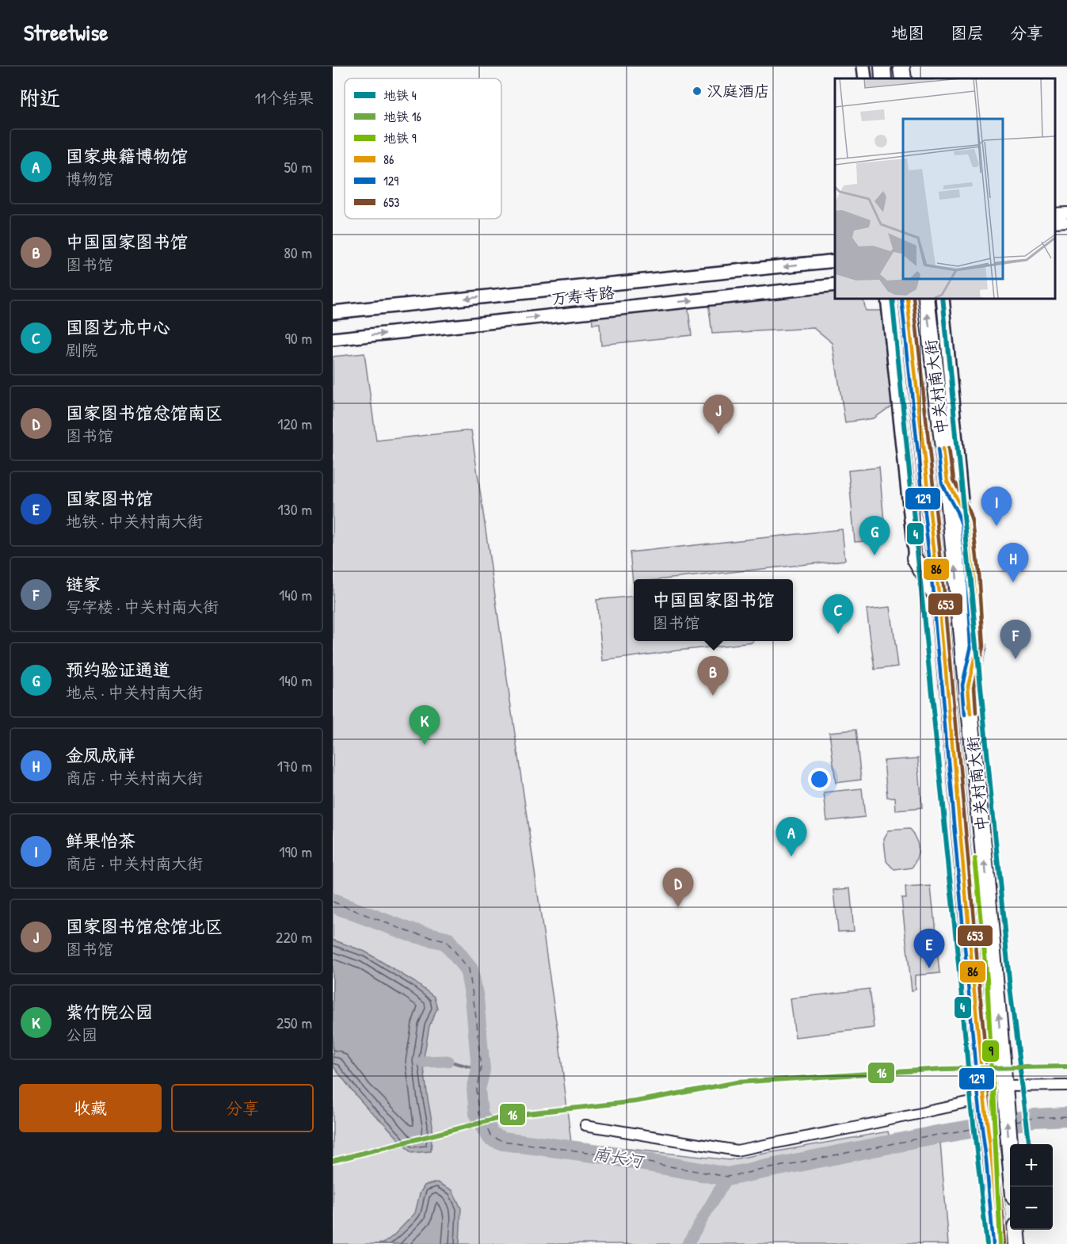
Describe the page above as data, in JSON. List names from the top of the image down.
{
  "streets": {
    "main road": ["中关村南大街"],
    "street": ["万寿寺路"]
  },
  "water": ["南长河"],
  "places": ["汉庭酒店"],
  "lines": [
    "metro line 4",
    "transit line 86",
    "transit line 129",
    "transit line 653",
    "metro line 9",
    "metro line 16"
  ],
  "legend": [
    "地铁 4",
    "地铁 16",
    "地铁 9",
    "86",
    "129",
    "653"
  ],
  "page": {
    "header": "Streetwise",
    "nav": ["地图", "图层", "分享"],
    "heading": ["附近", "11个结果"],
    "list": [
      {
        "mark": "A",
        "name": "国家典籍博物馆",
        "note": "博物馆",
        "value": "50 m"
      },
      {
        "mark": "B",
        "name": "中国国家图书馆",
        "note": "图书馆",
        "value": "80 m"
      },
      {
        "mark": "C",
        "name": "国图艺术中心",
        "note": "剧院",
        "value": "90 m"
      },
      {
        "mark": "D",
        "name": "国家图书馆总馆南区",
        "note": "图书馆",
        "value": "120 m"
      },
      {
        "mark": "E",
        "name": "国家图书馆",
        "note": "地铁 · 中关村南大街",
        "value": "130 m"
      },
      {
        "mark": "F",
        "name": "链家",
        "note": "写字楼 · 中关村南大街",
        "value": "140 m"
      },
      {
        "mark": "G",
        "name": "预约验证通道",
        "note": "地点 · 中关村南大街",
        "value": "140 m"
      },
      {
        "mark": "H",
        "name": "金凤成祥",
        "note": "商店 · 中关村南大街",
        "value": "170 m"
      },
      {
        "mark": "I",
        "name": "鲜果怡茶",
        "note": "商店 · 中关村南大街",
        "value": "190 m"
      },
      {
        "mark": "J",
        "name": "国家图书馆总馆北区",
        "note": "图书馆",
        "value": "220 m"
      },
      {
        "mark": "K",
        "name": "紫竹院公园",
        "note": "公园",
        "value": "250 m"
      }
    ],
    "pins": [
      "J",
      "I",
      "G",
      "H",
      "C",
      "F",
      "B",
      "K",
      "A",
      "D",
      "E"
    ],
    "popup": ["中国国家图书馆", "图书馆"],
    "buttons": ["收藏", "分享"],
    "map_buttons": ["+", "−"]
  }
}
